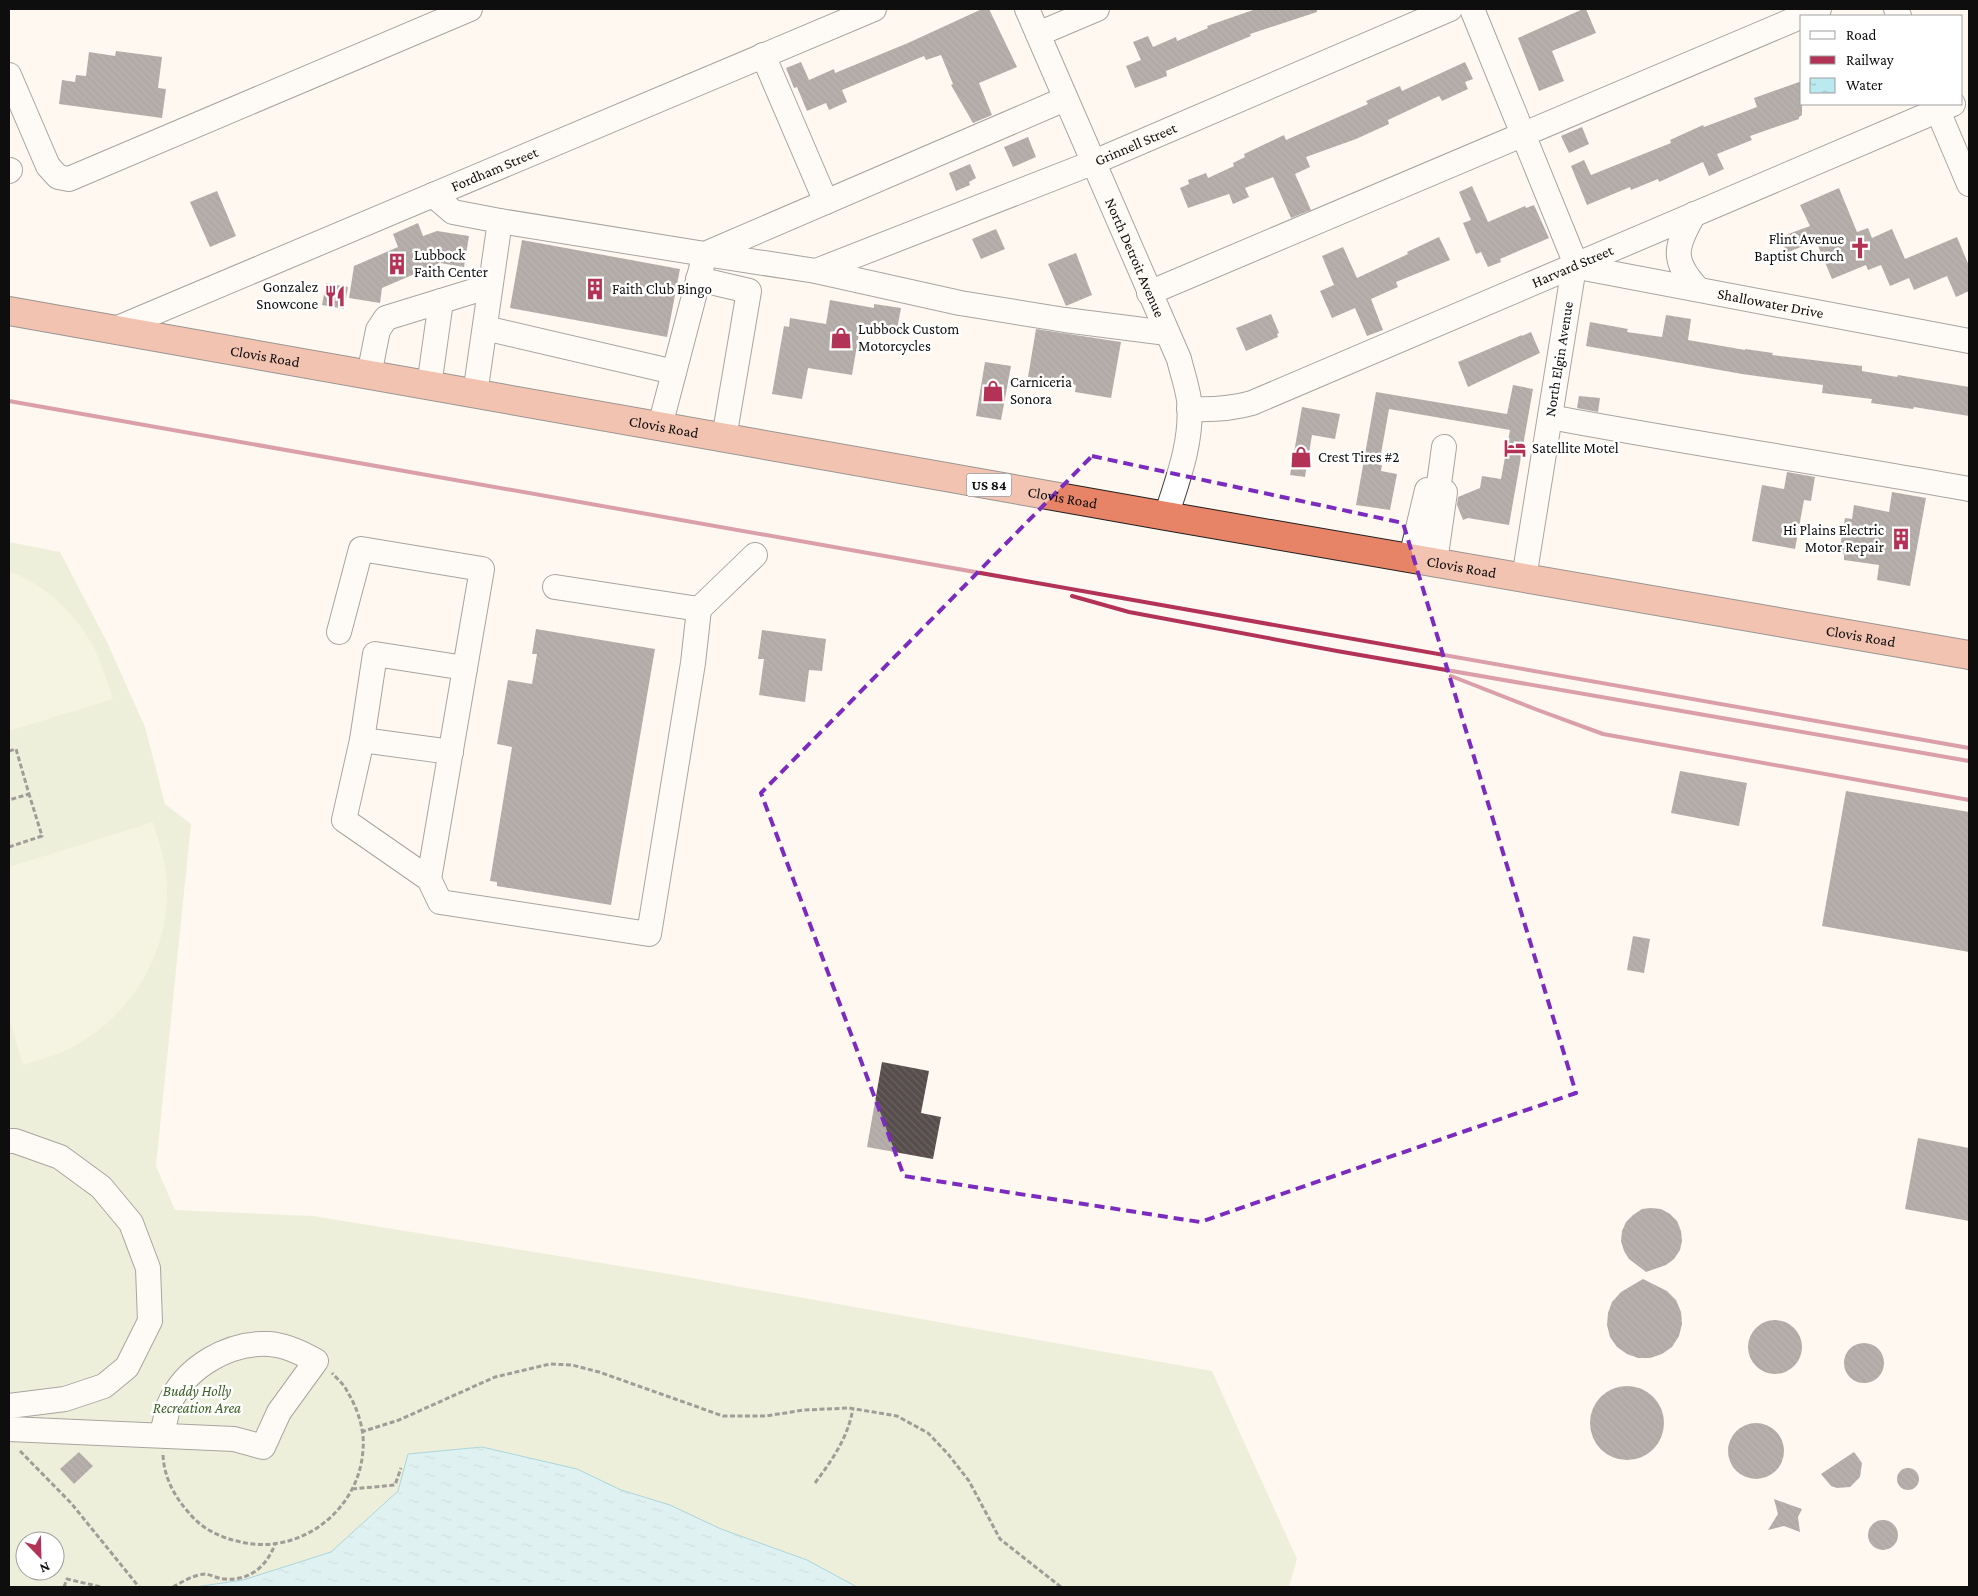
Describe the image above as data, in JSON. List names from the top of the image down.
{
  "streets": {
    "highway": ["Clovis Road", "US 84"],
    "street": [
      "Grinnell Street",
      "Fordham Street",
      "North Detroit Avenue",
      "Harvard Street",
      "Shallowater Drive",
      "North Elgin Avenue"
    ]
  },
  "crossings": [
    ["Grinnell Street", "North Detroit Avenue"],
    ["Fordham Street", "Clovis Road"],
    ["North Detroit Avenue", "Harvard Street"],
    ["North Detroit Avenue", "Clovis Road"],
    ["Harvard Street", "Shallowater Drive"],
    ["Harvard Street", "North Elgin Avenue"],
    ["Shallowater Drive", "North Elgin Avenue"],
    ["Clovis Road", "North Elgin Avenue"]
  ],
  "parks": ["Buddy Holly Recreation Area"],
  "places": {
    "church": ["Flint Avenue Baptist Church"],
    "building": ["Lubbock Faith Center", "Faith Club Bingo", "Hi Plains Electric Motor Repair"],
    "restaurant": ["Gonzalez Snowcone"],
    "shop": ["Lubbock Custom Motorcycles", "Carniceria Sonora", "Crest Tires #2"],
    "hotel": ["Satellite Motel"]
  },
  "legend": ["Road", "Railway", "Water"],
  "north": "bottom right"
}
